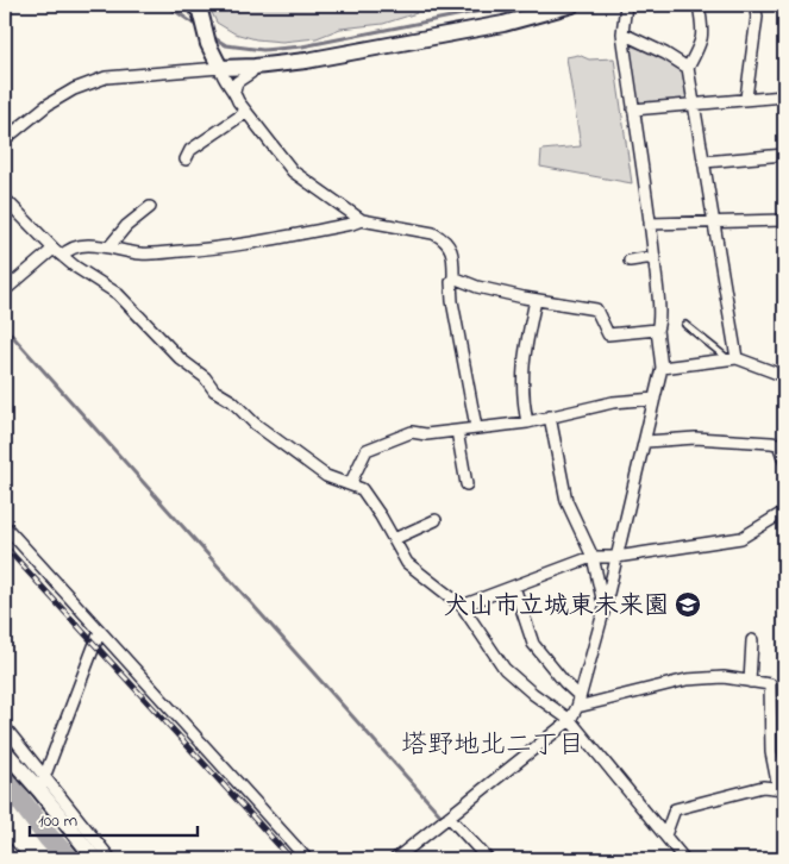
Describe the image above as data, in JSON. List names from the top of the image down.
{
  "districts": ["塔野地北二丁目"],
  "places": {
    "school or university": ["犬山市立城東未来園"]
  },
  "scale_bar": "100 m"
}
